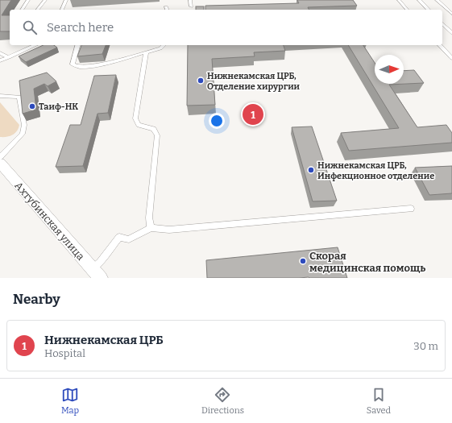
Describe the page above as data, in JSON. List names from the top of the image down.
{
  "streets": {
    "street": ["Ахтубинская улица"]
  },
  "places": [
    "Нижнекамская ЦРБ, Отделение хирургии",
    "Таиф-НК",
    "Нижнекамская ЦРБ, Инфекционное отделение",
    "Скорая медицинская помощь"
  ],
  "north": "right",
  "page": {
    "search": "Search here",
    "pins": "1",
    "heading": "Nearby",
    "list": [
      {
        "mark": "1",
        "name": "Нижнекамская ЦРБ",
        "note": "Hospital",
        "value": "30 m"
      }
    ],
    "nav": ["Map", "Directions", "Saved"]
  }
}
